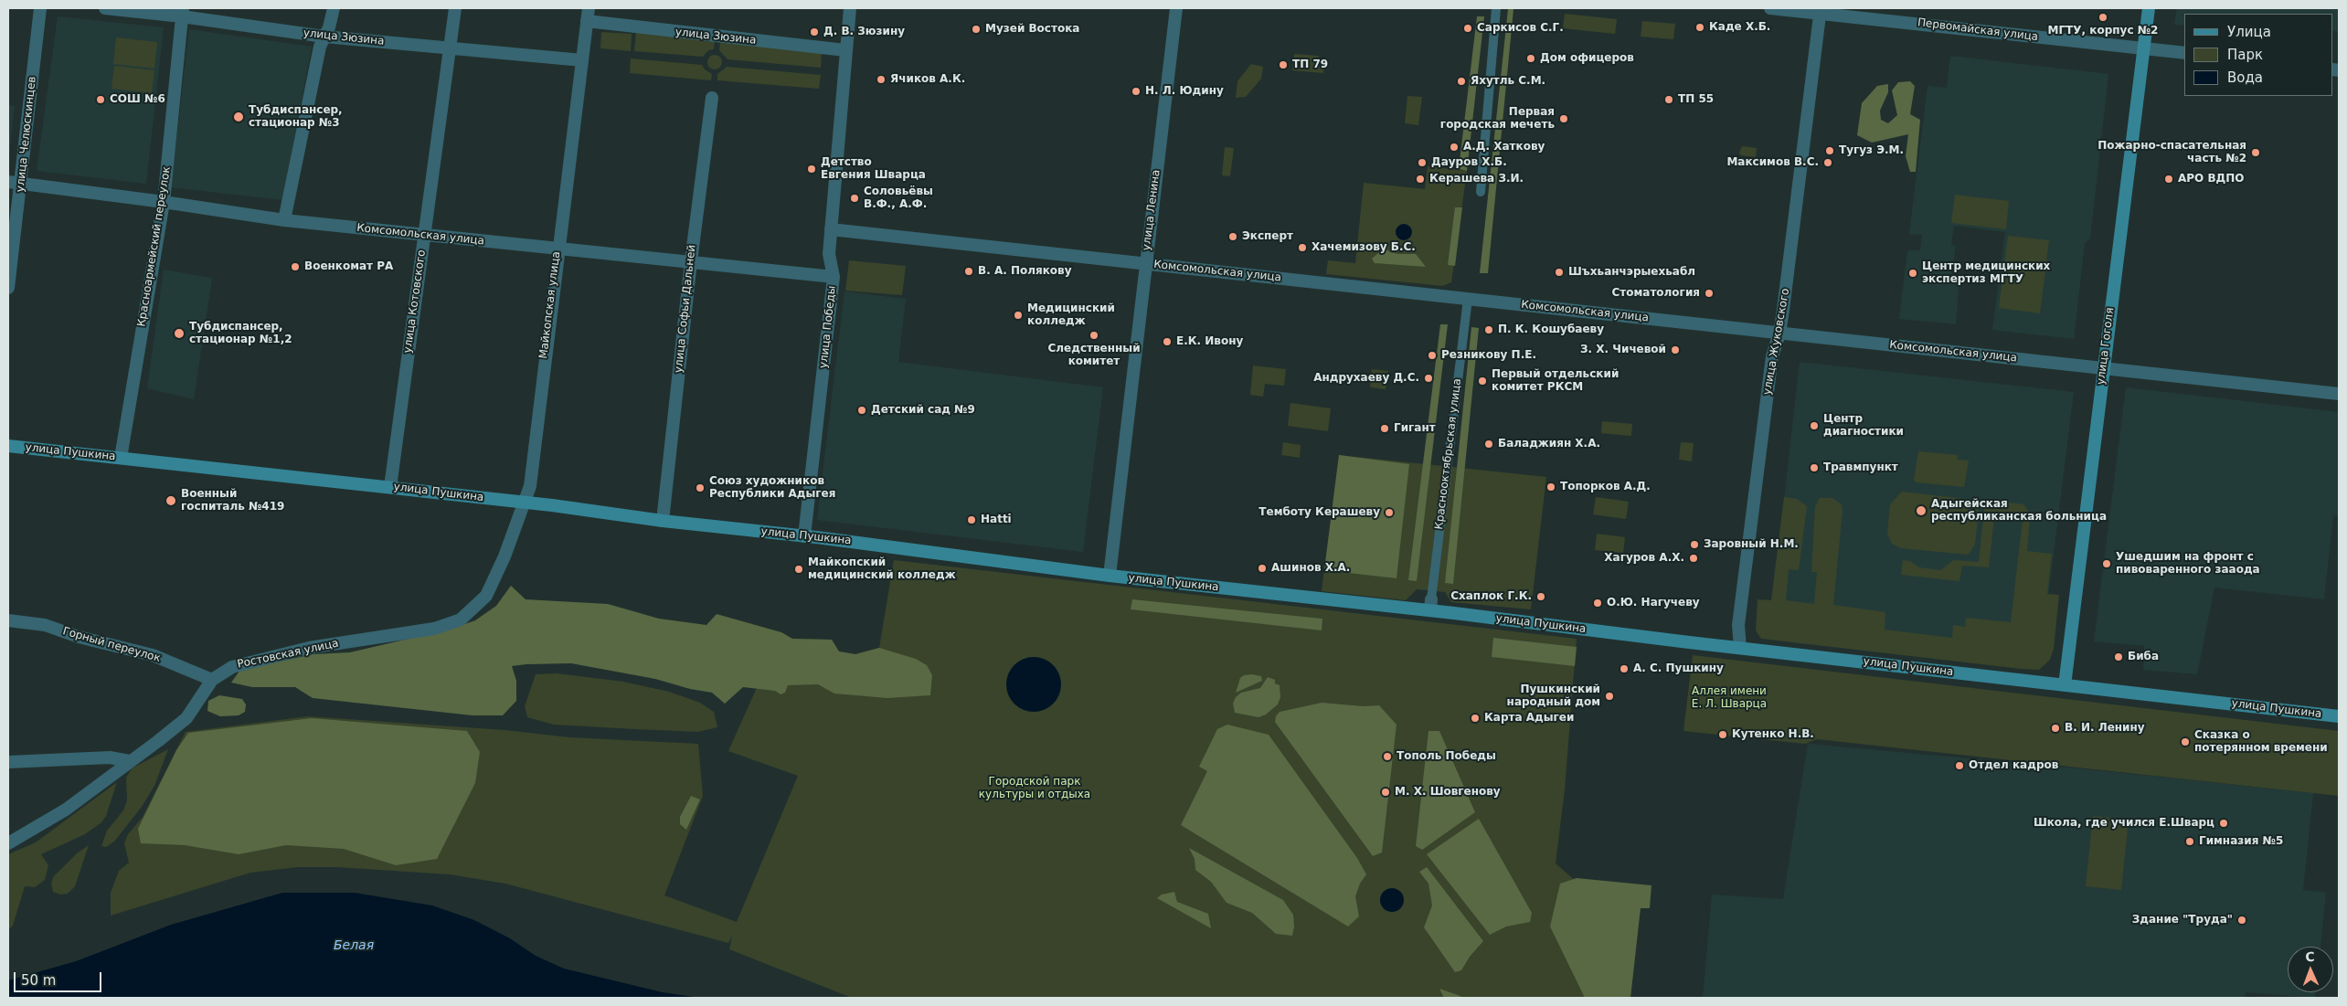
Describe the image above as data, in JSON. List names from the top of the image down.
{
  "streets": {
    "main road": ["улица Гоголя", "улица Пушкина"],
    "street": [
      "Первомайская улица",
      "улица Зюзина",
      "улица Челюскинцев",
      "улица Ленина",
      "Комсомольская улица",
      "Красноармейский переулок",
      "улица Котовского",
      "Майкопская улица",
      "улица Софьи Дальней",
      "улица Победы",
      "улица Жуковского",
      "Краснооктябрьская улица",
      "Горный переулок",
      "Ростовская улица"
    ]
  },
  "crossings": [
    ["Первомайская улица", "улица Жуковского"],
    ["Первомайская улица", "улица Гоголя"],
    ["улица Зюзина", "Красноармейский переулок"],
    ["улица Зюзина", "улица Котовского"],
    ["улица Зюзина", "Майкопская улица"],
    ["улица Зюзина", "улица Победы"],
    ["улица Челюскинцев", "Комсомольская улица"],
    ["улица Ленина", "Комсомольская улица"],
    ["улица Ленина", "улица Пушкина"],
    ["Комсомольская улица", "Красноармейский переулок"],
    ["Комсомольская улица", "улица Котовского"],
    ["Комсомольская улица", "Майкопская улица"],
    ["Комсомольская улица", "улица Софьи Дальней"],
    ["Комсомольская улица", "улица Победы"],
    ["Комсомольская улица", "улица Жуковского"],
    ["Комсомольская улица", "улица Гоголя"],
    ["Комсомольская улица", "Краснооктябрьская улица"],
    ["Красноармейский переулок", "улица Пушкина"],
    ["улица Котовского", "улица Пушкина"],
    ["Майкопская улица", "улица Пушкина"],
    ["Майкопская улица", "Ростовская улица"],
    ["улица Софьи Дальней", "улица Пушкина"],
    ["улица Победы", "улица Пушкина"],
    ["улица Жуковского", "улица Пушкина"],
    ["улица Гоголя", "улица Пушкина"],
    ["улица Пушкина", "Краснооктябрьская улица"],
    ["Горный переулок", "Ростовская улица"]
  ],
  "water": ["Белая"],
  "parks": ["Аллея имени Е. Л. Шварца", "Городской парк культуры и отдыха"],
  "places": [
    "МГТУ, корпус №2",
    "Каде Х.Б.",
    "Саркисов С.Г.",
    "Музей Востока",
    "Д. В. Зюзину",
    "Дом офицеров",
    "ТП 79",
    "Ячиков А.К.",
    "Яхутль С.М.",
    "Н. Л. Юдину",
    "СОШ №6",
    "ТП 55",
    "Тубдиспансер, стационар №3",
    "Первая городская мечеть",
    "А.Д. Хаткову",
    "Тугуз Э.М.",
    "Пожарно-спасательная часть №2",
    "Дауров Х.Б.",
    "Максимов В.С.",
    "Детство Евгения Шварца",
    "Керашева З.И.",
    "АРО ВДПО",
    "Соловьёвы В.Ф., А.Ф.",
    "Эксперт",
    "Хачемизову Б.С.",
    "Военкомат РА",
    "В. А. Полякову",
    "Шъхьанчэрыехьабл",
    "Центр медицинских экспертиз МГТУ",
    "Стоматология",
    "Медицинский колледж",
    "П. К. Кошубаеву",
    "Тубдиспансер, стационар №1,2",
    "Следственный комитет",
    "Е.К. Ивону",
    "З. Х. Чичевой",
    "Резникову П.Е.",
    "Андрухаеву Д.С.",
    "Первый отдельский комитет РКСМ",
    "Детский сад №9",
    "Центр диагностики",
    "Гигант",
    "Баладжиян Х.А.",
    "Травмпункт",
    "Топорков А.Д.",
    "Союз художников Республики Адыгея",
    "Военный госпиталь №419",
    "Адыгейская республиканская больница",
    "Темботу Керашеву",
    "Hatti",
    "Заровный Н.М.",
    "Хагуров А.Х.",
    "Ушедшим на фронт с пивоваренного зааода",
    "Ашинов Х.А.",
    "Майкопский медицинский колледж",
    "Схаплок Г.К.",
    "О.Ю. Нагучеву",
    "Биба",
    "А. С. Пушкину",
    "Пушкинский народный дом",
    "Карта Адыгеи",
    "В. И. Ленину",
    "Кутенко Н.В.",
    "Сказка о потерянном времени",
    "Тополь Победы",
    "Отдел кадров",
    "М. Х. Шовгенову",
    "Школа, где учился Е.Шварц",
    "Гимназия №5",
    "Здание \"Труда\""
  ],
  "legend": ["Улица", "Парк", "Вода"],
  "scale_bar": "50 m",
  "north": "top"
}
